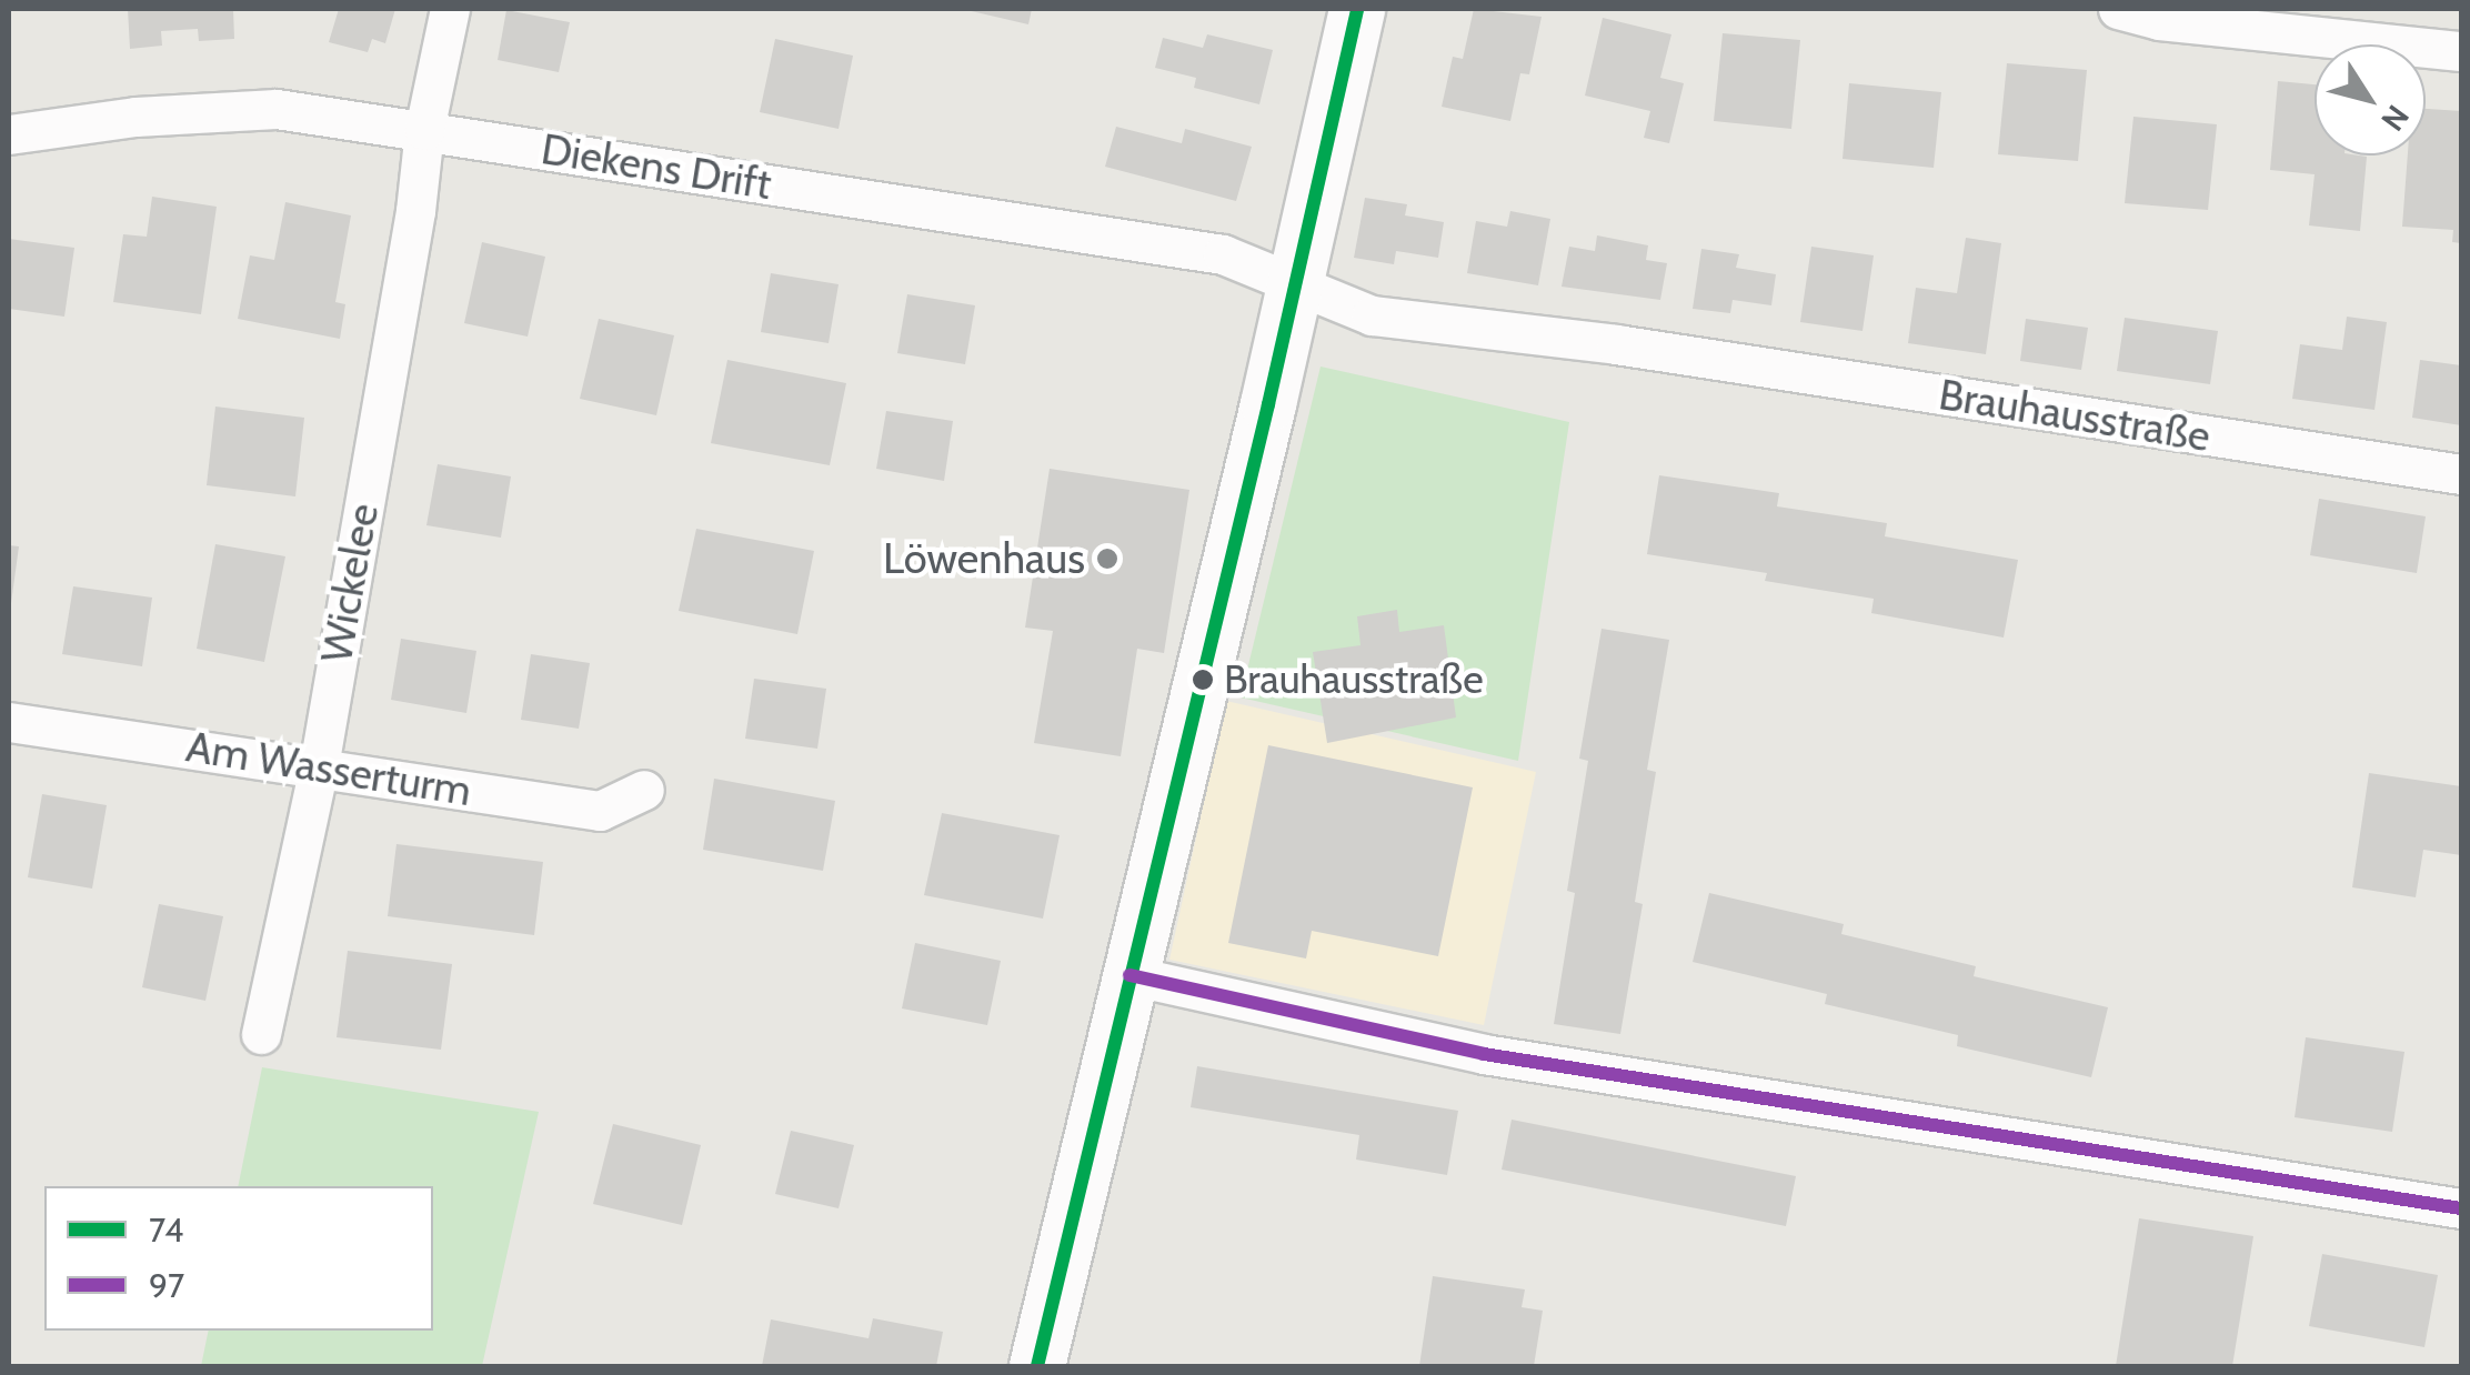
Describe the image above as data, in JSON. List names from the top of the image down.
{
  "streets": {
    "street": [
      "Diekens Drift",
      "Brauhausstraße",
      "Wickelee",
      "Am Wasserturm"
    ]
  },
  "crossings": [
    ["Diekens Drift", "Brauhausstraße"],
    ["Diekens Drift", "Wickelee"],
    ["Wickelee", "Am Wasserturm"]
  ],
  "places": ["Löwenhaus", "Brauhausstraße"],
  "lines": ["transit line 74", "transit line 97"],
  "legend": ["74", "97"],
  "north": "bottom right"
}
